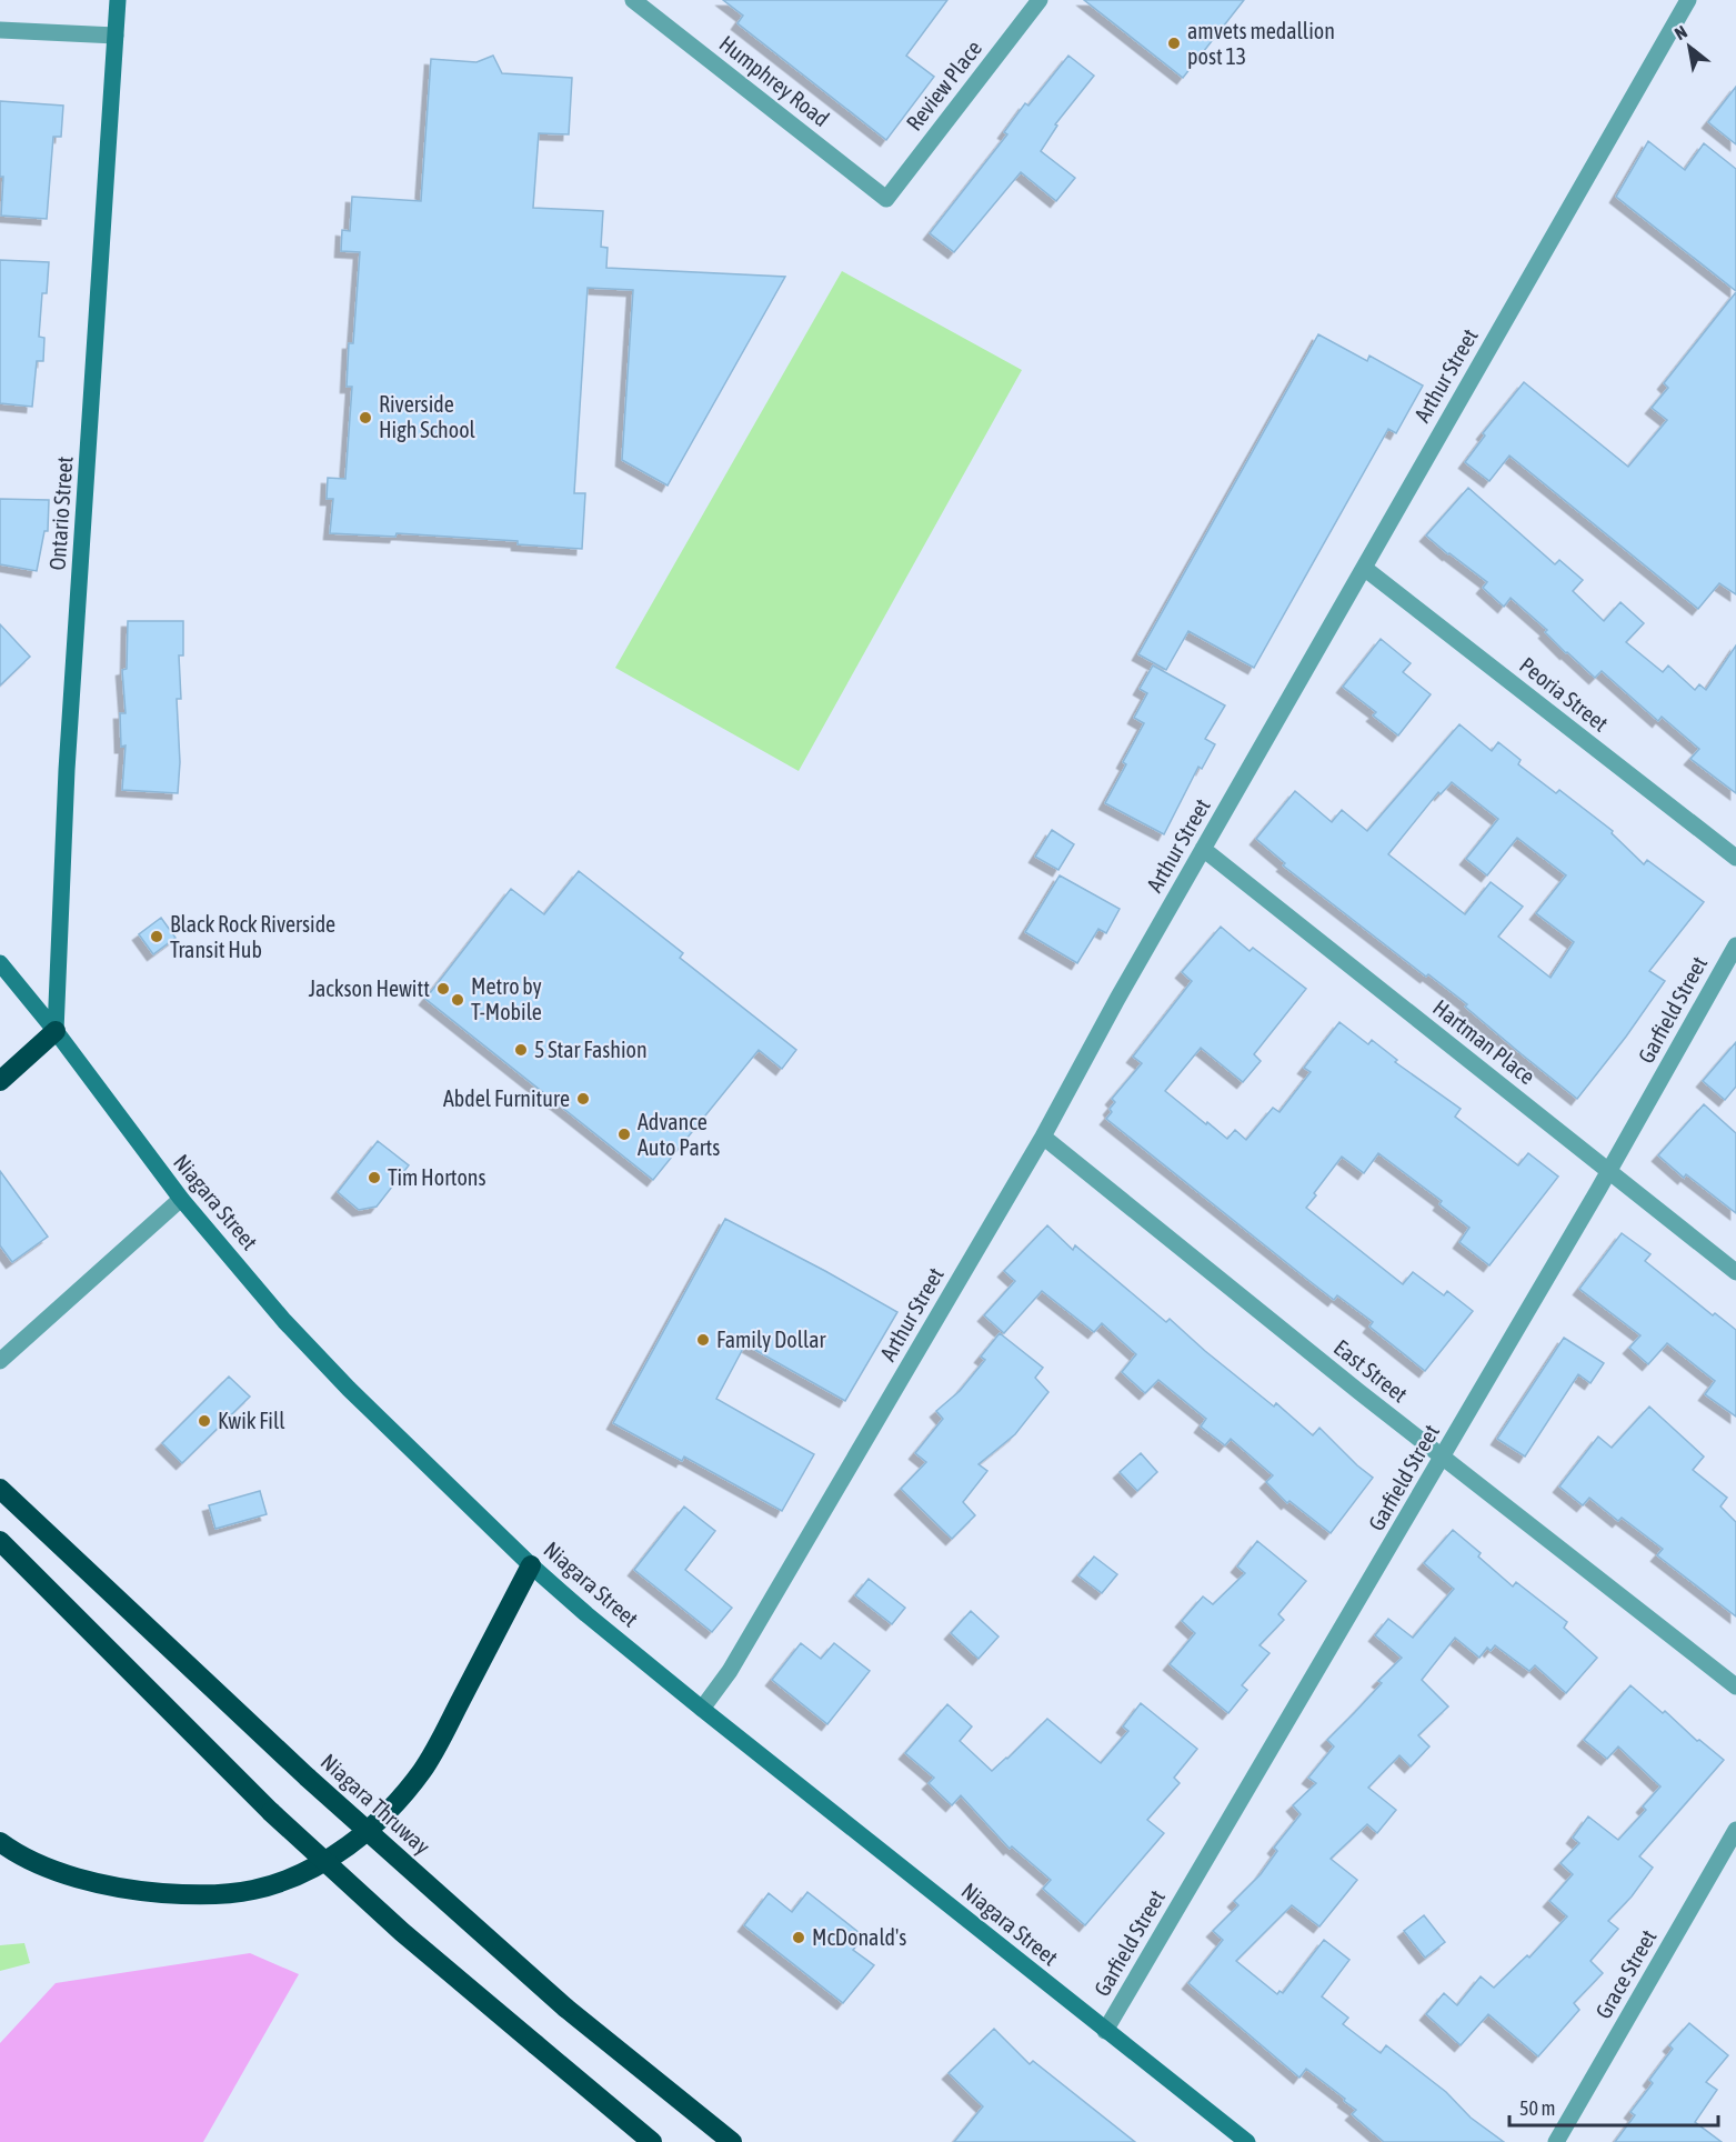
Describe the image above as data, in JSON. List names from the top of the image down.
{
  "streets": {
    "highway": ["Niagara Thruway"],
    "main road": ["Ontario Street", "Niagara Street"],
    "street": [
      "Humphrey Road",
      "Review Place",
      "Arthur Street",
      "Peoria Street",
      "Garfield Street",
      "Hartman Place",
      "East Street",
      "Grace Street"
    ]
  },
  "crossings": [
    ["Humphrey Road", "Review Place"],
    ["Arthur Street", "Peoria Street"],
    ["Arthur Street", "Hartman Place"],
    ["Arthur Street", "Niagara Street"],
    ["Arthur Street", "East Street"],
    ["Ontario Street", "Niagara Street"],
    ["Garfield Street", "Hartman Place"],
    ["Garfield Street", "Niagara Street"],
    ["Garfield Street", "East Street"]
  ],
  "places": [
    "amvets medallion post 13",
    "Riverside High School",
    "Black Rock Riverside Transit Hub",
    "Jackson Hewitt",
    "Metro by T-Mobile",
    "5 Star Fashion",
    "Abdel Furniture",
    "Advance Auto Parts",
    "Tim Hortons",
    "Family Dollar",
    "Kwik Fill",
    "McDonald's"
  ],
  "scale_bar": "50 m",
  "north": "top left"
}
